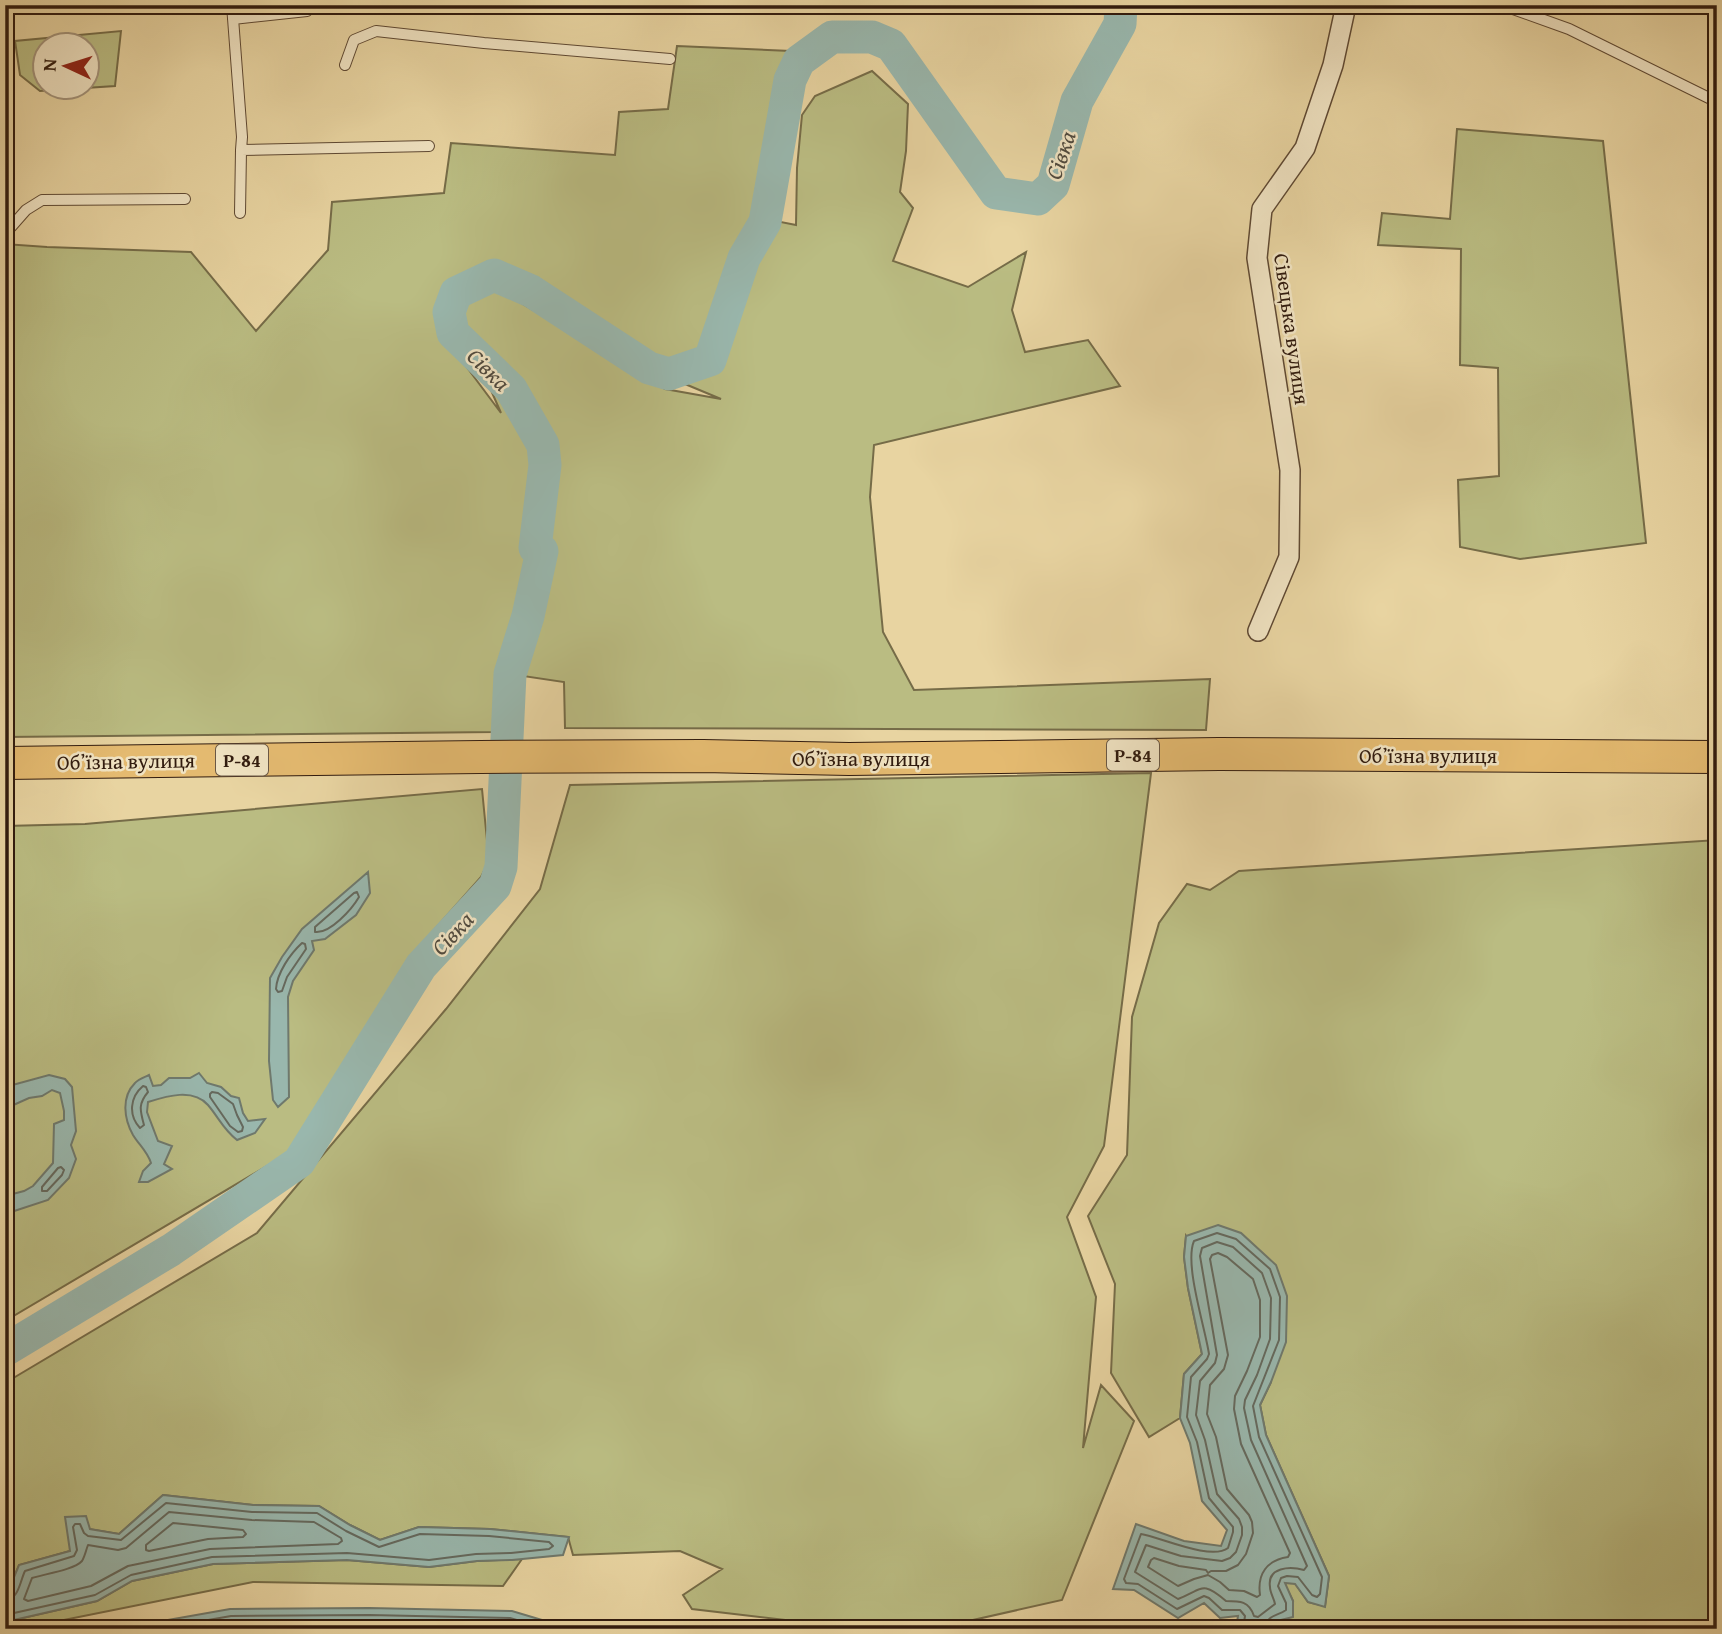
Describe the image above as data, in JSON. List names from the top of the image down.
{
  "streets": {
    "main road": ["Р-84", "Обʼїзна вулиця"],
    "street": ["Сівецька вулиця"]
  },
  "water": ["Сівка"],
  "north": "left"
}
